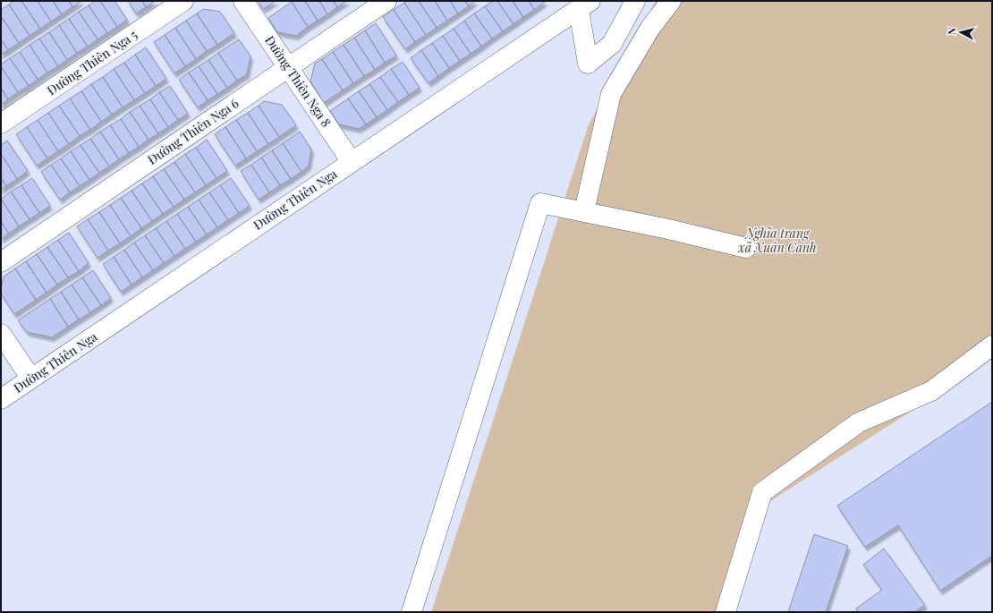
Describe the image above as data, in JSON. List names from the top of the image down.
{
  "streets": {
    "street": [
      "Đường Thiên Nga 5",
      "Đường Thiên Nga 8",
      "Đường Thiên Nga 6",
      "Đường Thiên Nga"
    ]
  },
  "crossings": [
    ["Đường Thiên Nga 8", "Đường Thiên Nga 6"],
    ["Đường Thiên Nga 8", "Đường Thiên Nga"]
  ],
  "parks": ["Nghĩa trang xã Xuân Canh"],
  "north": "left"
}
